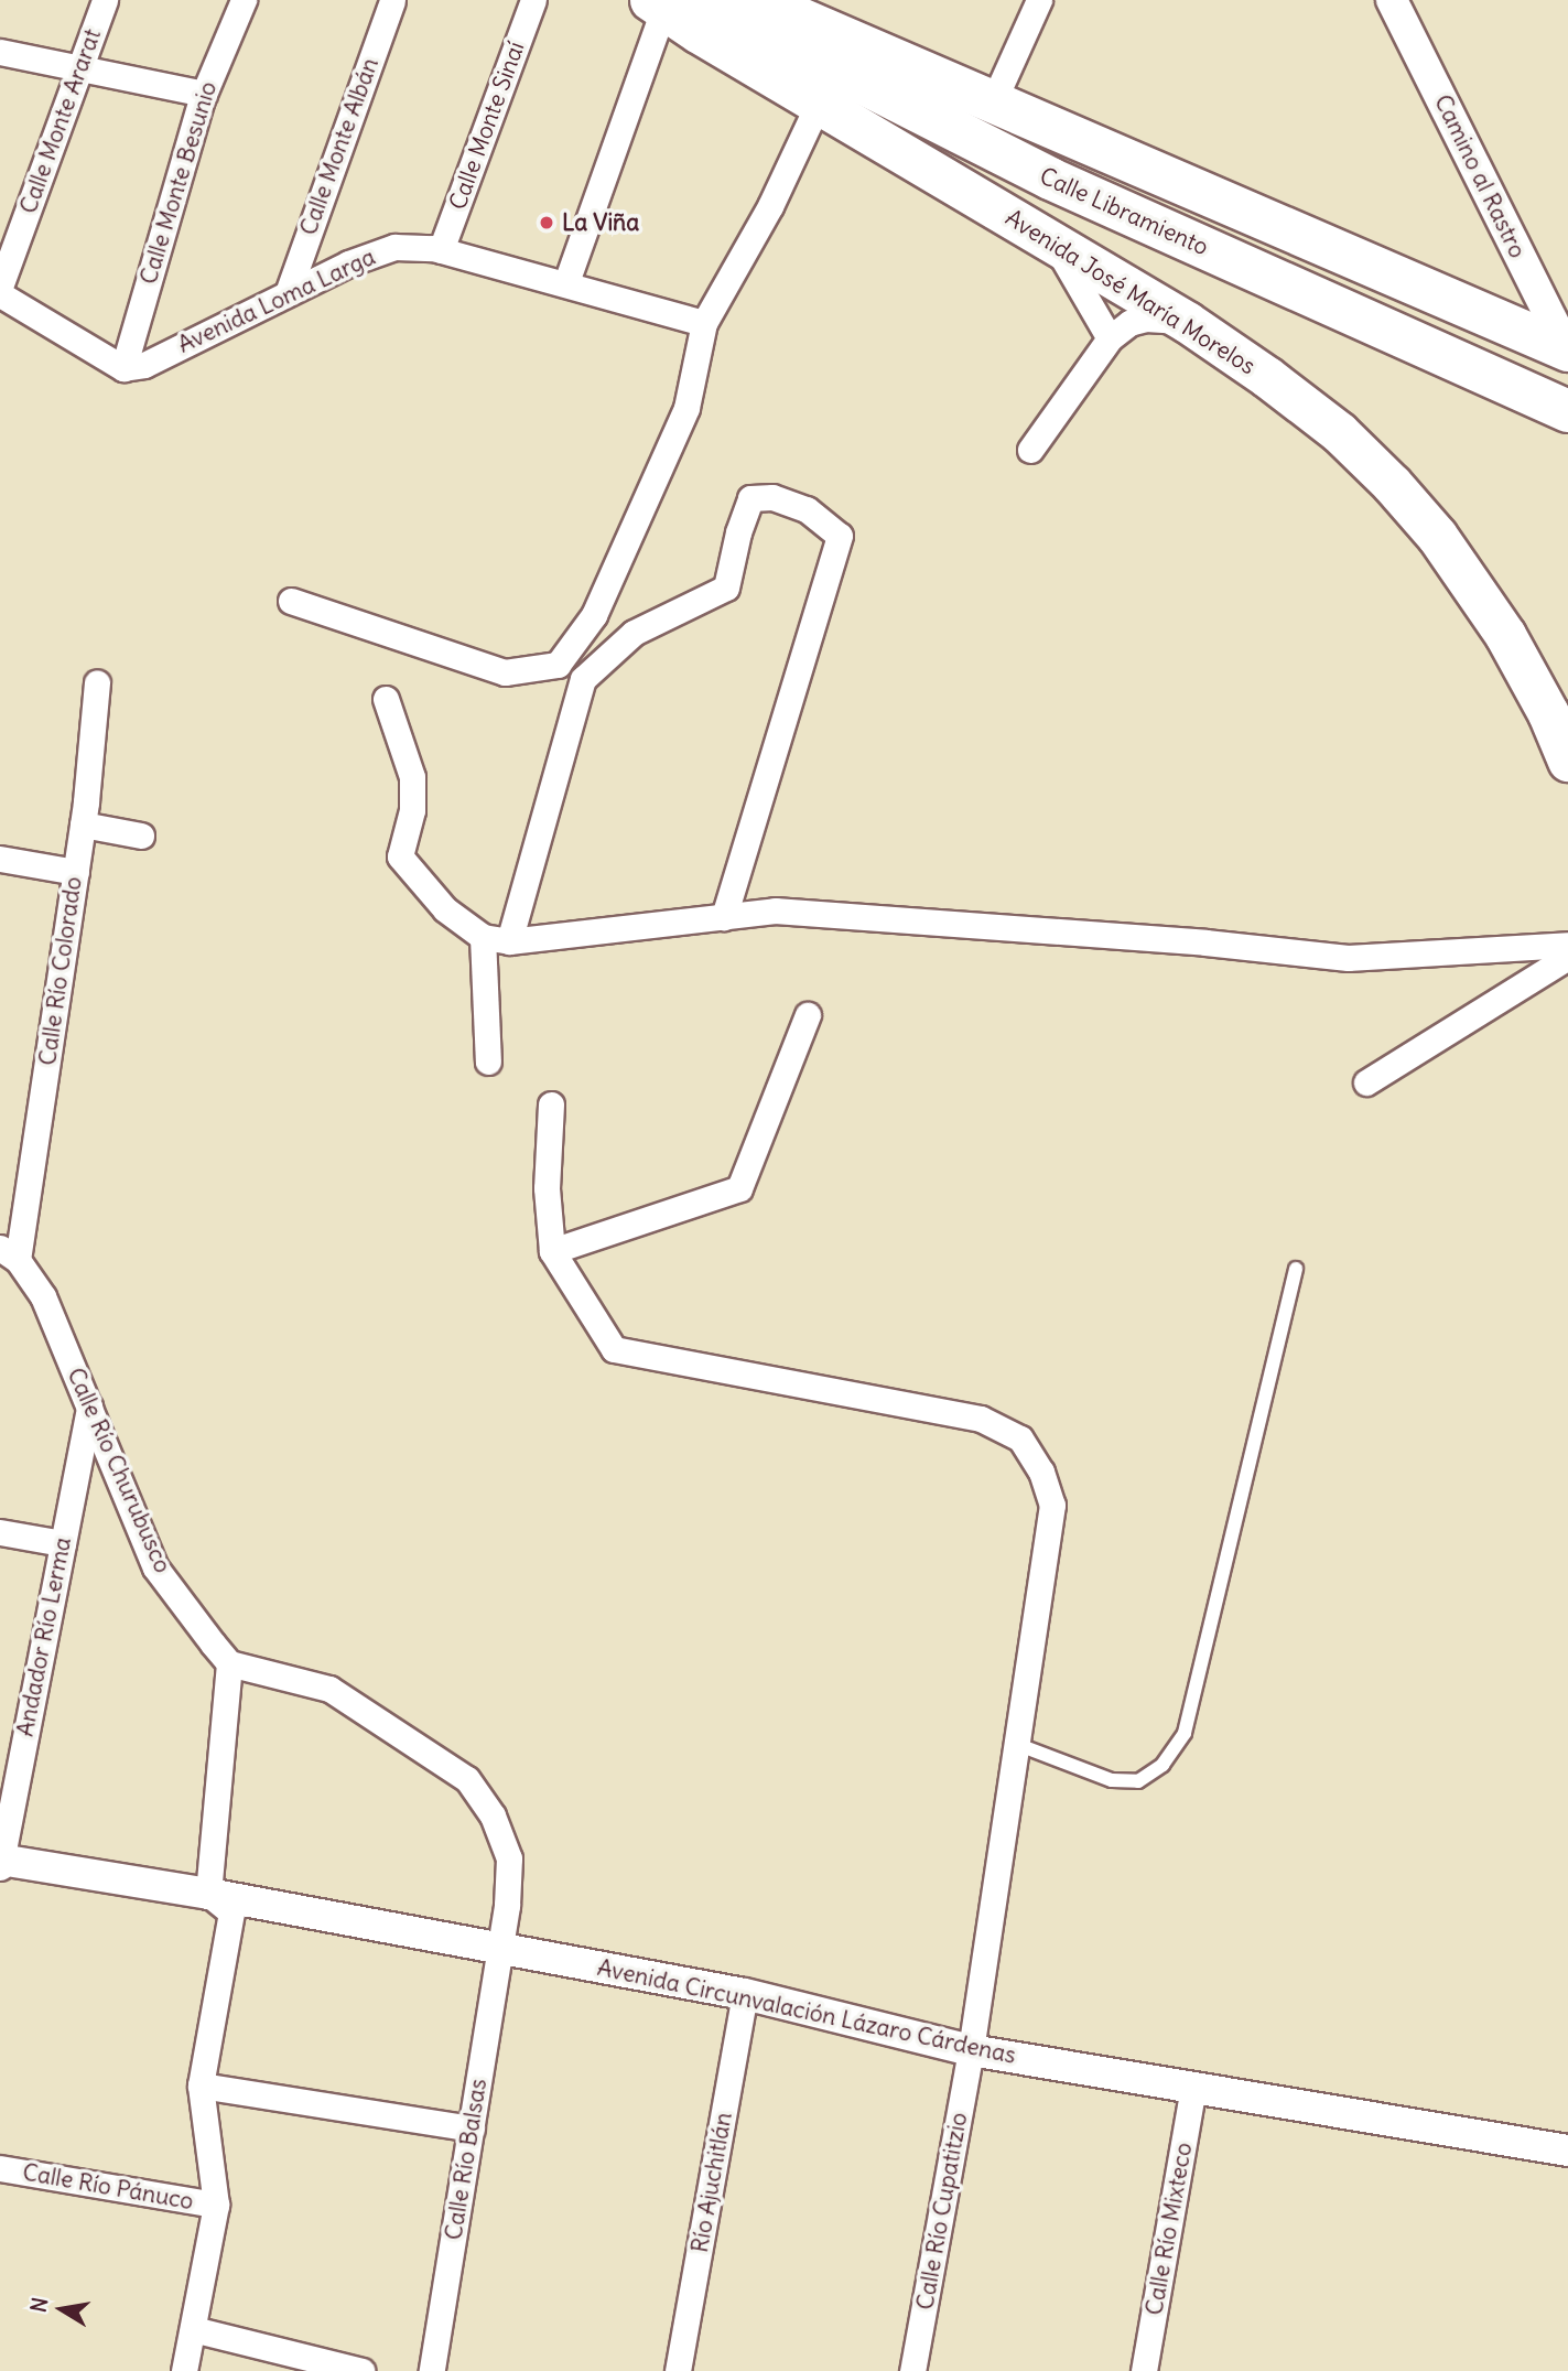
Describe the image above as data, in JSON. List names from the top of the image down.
{
  "streets": {
    "highway": ["Calle Libramiento"],
    "main road": ["Avenida José María Morelos"],
    "street": [
      "Calle Monte Ararat",
      "Calle Monte Sinaí",
      "Calle Monte Albán",
      "Camino al Rastro",
      "Calle Monte Besunio",
      "Avenida Loma Larga",
      "Calle Río Colorado",
      "Calle Río Churubusco",
      "Andador Río Lerma",
      "Avenida Circunvalación Lázaro Cárdenas",
      "Calle Río Balsas",
      "Río Ajuchitlán",
      "Calle Río Pánuco",
      "Calle Río Cupatitzio",
      "Calle Río Mixteco"
    ]
  },
  "crossings": [
    ["Calle Monte Sinaí", "Avenida Loma Larga"],
    ["Calle Monte Albán", "Avenida Loma Larga"],
    ["Camino al Rastro", "Calle Libramiento"],
    ["Calle Monte Besunio", "Avenida Loma Larga"],
    ["Calle Libramiento", "Avenida José María Morelos"],
    ["Calle Río Colorado", "Calle Río Churubusco"],
    ["Calle Río Churubusco", "Andador Río Lerma"],
    ["Andador Río Lerma", "Avenida Circunvalación Lázaro Cárdenas"],
    ["Avenida Circunvalación Lázaro Cárdenas", "Calle Río Balsas"],
    ["Avenida Circunvalación Lázaro Cárdenas", "Río Ajuchitlán"],
    ["Avenida Circunvalación Lázaro Cárdenas", "Calle Río Cupatitzio"],
    ["Avenida Circunvalación Lázaro Cárdenas", "Calle Río Mixteco"]
  ],
  "places": ["La Viña"],
  "north": "left"
}
